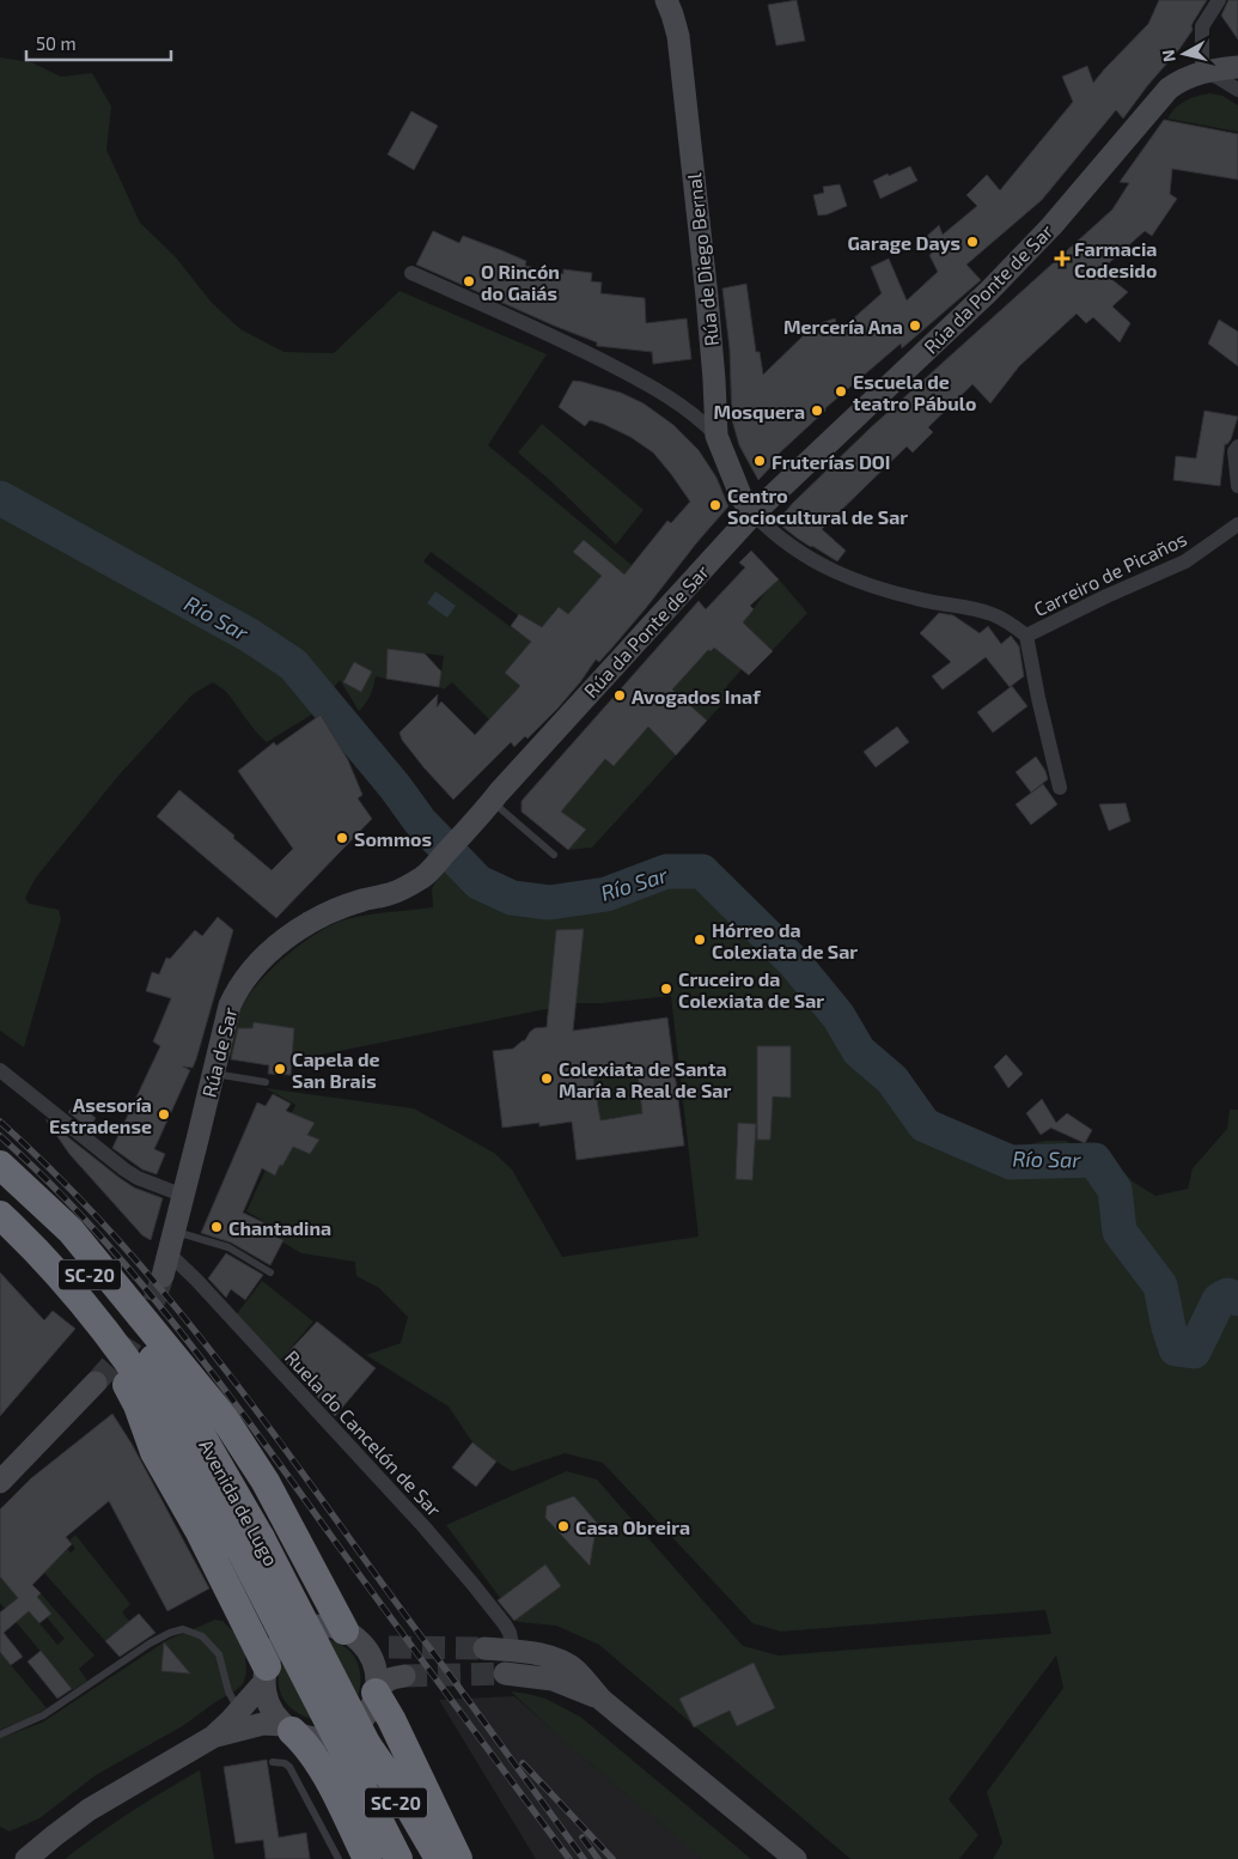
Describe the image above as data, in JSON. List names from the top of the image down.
{
  "streets": {
    "highway": ["SC-20", "Avenida de Lugo"],
    "street": [
      "Rúa de Diego Bernal",
      "Rúa da Ponte de Sar",
      "Carreiro de Picaños",
      "Rúa de Sar",
      "Ruela do Cancelón de Sar"
    ]
  },
  "crossings": [
    ["Rúa de Diego Bernal", "Rúa da Ponte de Sar"],
    ["Rúa de Diego Bernal", "Carreiro de Picaños"],
    ["Rúa da Ponte de Sar", "Carreiro de Picaños"],
    ["Rúa da Ponte de Sar", "Rúa de Sar"],
    ["Rúa de Sar", "Ruela do Cancelón de Sar"]
  ],
  "water": ["Río Sar"],
  "places": {
    "other": [
      "Garage Days",
      "O Rincón do Gaiás",
      "Mercería Ana",
      "Escuela de teatro Pábulo",
      "Mosquera",
      "Fruterías DOI",
      "Centro Sociocultural de Sar",
      "Avogados Inaf",
      "Sommos",
      "Hórreo da Colexiata de Sar",
      "Cruceiro da Colexiata de Sar",
      "Capela de San Brais",
      "Colexiata de Santa María a Real de Sar",
      "Asesoría Estradense",
      "Chantadina",
      "Casa Obreira"
    ],
    "health": ["Farmacia Codesido"]
  },
  "scale_bar": "50 m",
  "north": "left"
}
